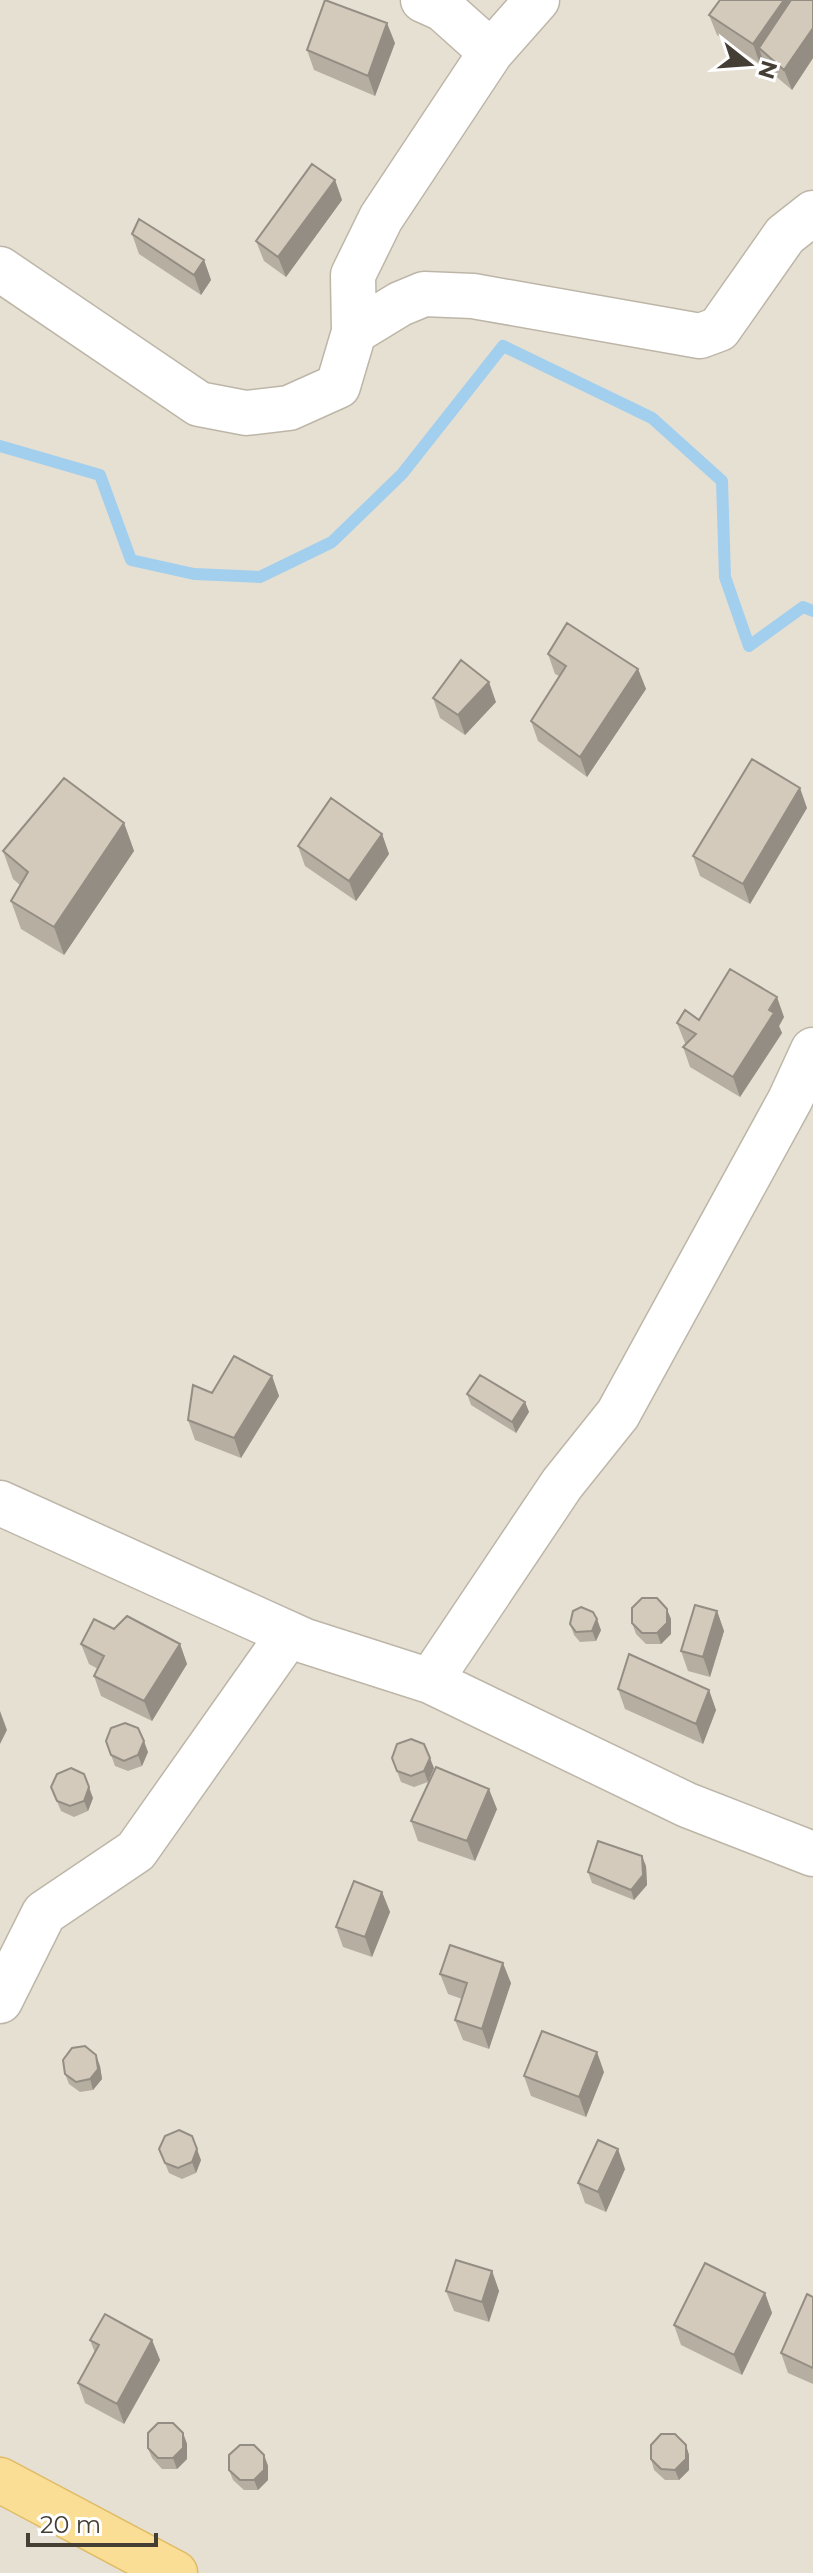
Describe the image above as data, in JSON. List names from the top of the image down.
{
  "scale_bar": "20 m",
  "north": "right"
}
